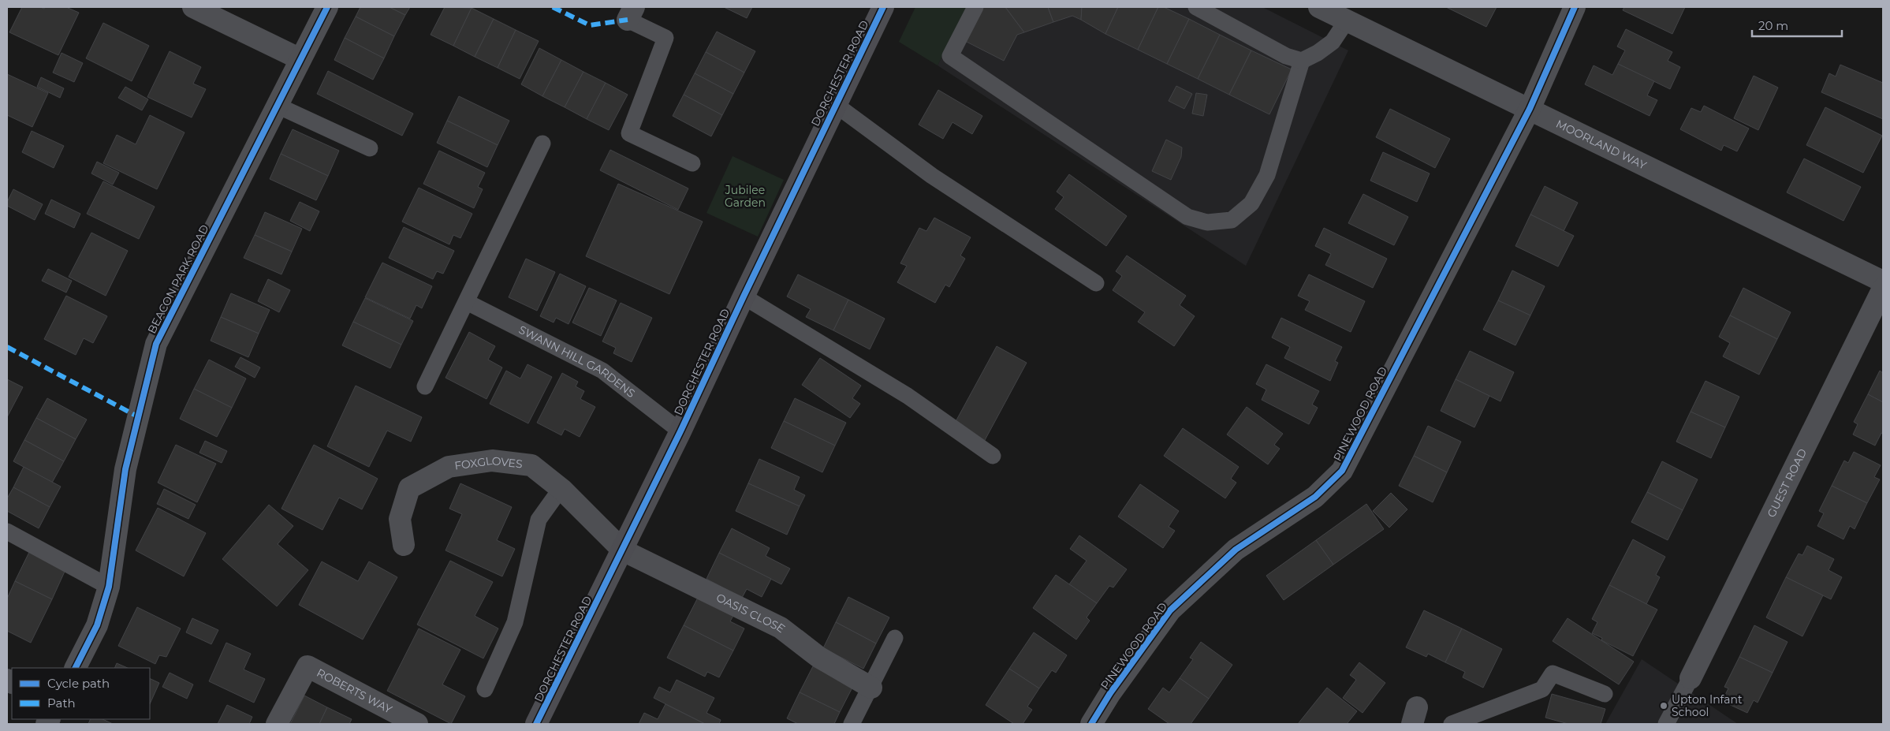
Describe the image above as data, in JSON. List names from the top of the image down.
{
  "streets": {
    "main road": ["DORCHESTER ROAD"],
    "street": [
      "MOORLAND WAY",
      "BEACON PARK ROAD",
      "PINEWOOD ROAD",
      "FOXGLOVES",
      "GUEST ROAD",
      "OASIS CLOSE",
      "ROBERTS WAY"
    ],
    "lane": ["SWANN HILL GARDENS"]
  },
  "crossings": [
    ["DORCHESTER ROAD", "SWANN HILL GARDENS"],
    ["DORCHESTER ROAD", "FOXGLOVES"],
    ["DORCHESTER ROAD", "OASIS CLOSE"],
    ["MOORLAND WAY", "PINEWOOD ROAD"],
    ["FOXGLOVES", "OASIS CLOSE"]
  ],
  "parks": ["Jubilee Garden"],
  "places": ["Upton Infant School"],
  "legend": ["Cycle path", "Path"],
  "scale_bar": "20 m"
}
